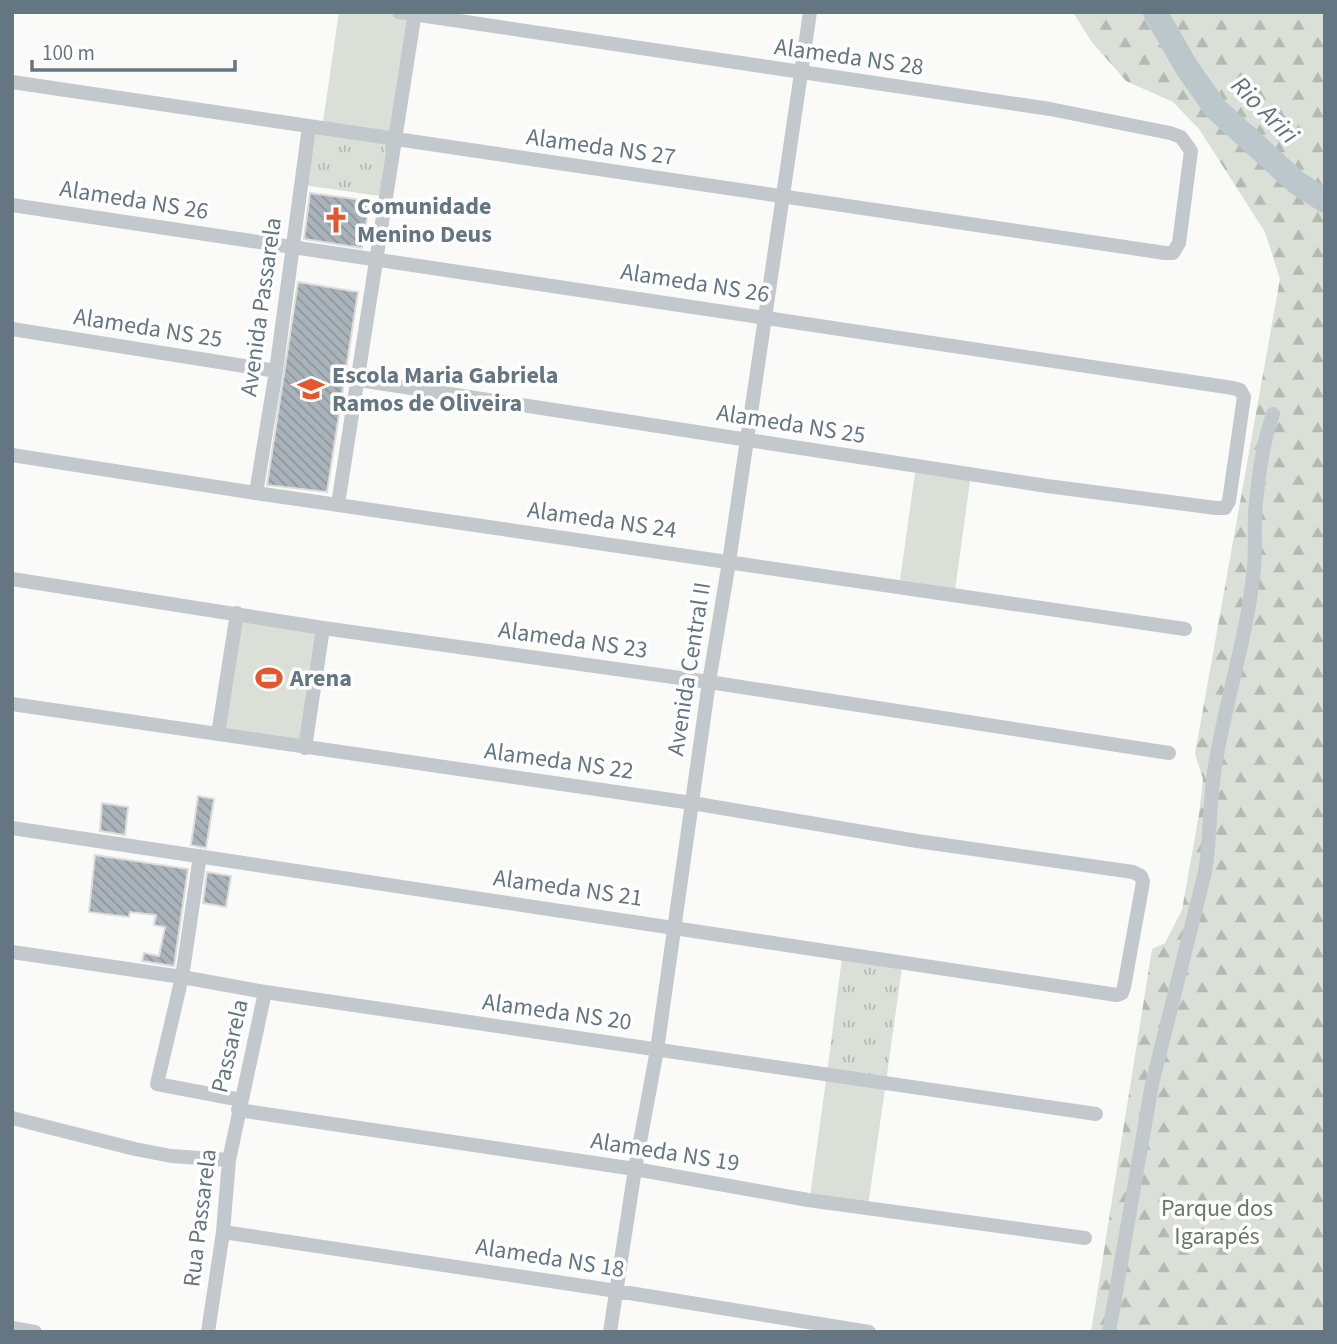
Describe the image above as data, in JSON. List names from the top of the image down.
{
  "streets": {
    "street": [
      "Alameda NS 28",
      "Alameda NS 27",
      "Alameda NS 26",
      "Avenida Passarela",
      "Alameda NS 25",
      "Alameda NS 24",
      "Alameda NS 23",
      "Avenida Central II",
      "Alameda NS 22",
      "Alameda NS 21",
      "Alameda NS 20",
      "Passarela",
      "Alameda NS 19",
      "Rua Passarela",
      "Alameda NS 18"
    ]
  },
  "crossings": [
    ["Alameda NS 28", "Alameda NS 27"],
    ["Alameda NS 28", "Avenida Central II"],
    ["Alameda NS 27", "Avenida Passarela"],
    ["Alameda NS 27", "Avenida Central II"],
    ["Alameda NS 26", "Avenida Passarela"],
    ["Alameda NS 26", "Alameda NS 25"],
    ["Alameda NS 26", "Avenida Central II"],
    ["Avenida Passarela", "Alameda NS 25"],
    ["Avenida Passarela", "Alameda NS 24"],
    ["Alameda NS 25", "Avenida Central II"],
    ["Alameda NS 24", "Avenida Central II"],
    ["Alameda NS 23", "Avenida Central II"],
    ["Avenida Central II", "Alameda NS 22"],
    ["Avenida Central II", "Alameda NS 21"],
    ["Avenida Central II", "Alameda NS 20"],
    ["Avenida Central II", "Alameda NS 19"],
    ["Avenida Central II", "Alameda NS 18"],
    ["Alameda NS 22", "Alameda NS 21"],
    ["Alameda NS 20", "Passarela"],
    ["Alameda NS 20", "Alameda NS 19"],
    ["Passarela", "Alameda NS 19"],
    ["Passarela", "Rua Passarela"],
    ["Alameda NS 19", "Rua Passarela"],
    ["Rua Passarela", "Alameda NS 18"]
  ],
  "water": ["Rio Ariri"],
  "parks": ["Parque dos Igarapés"],
  "places": {
    "church": ["Comunidade Menino Deus"],
    "school or university": ["Escola Maria Gabriela Ramos de Oliveira"],
    "sports": ["Arena"]
  },
  "scale_bar": "100 m"
}
